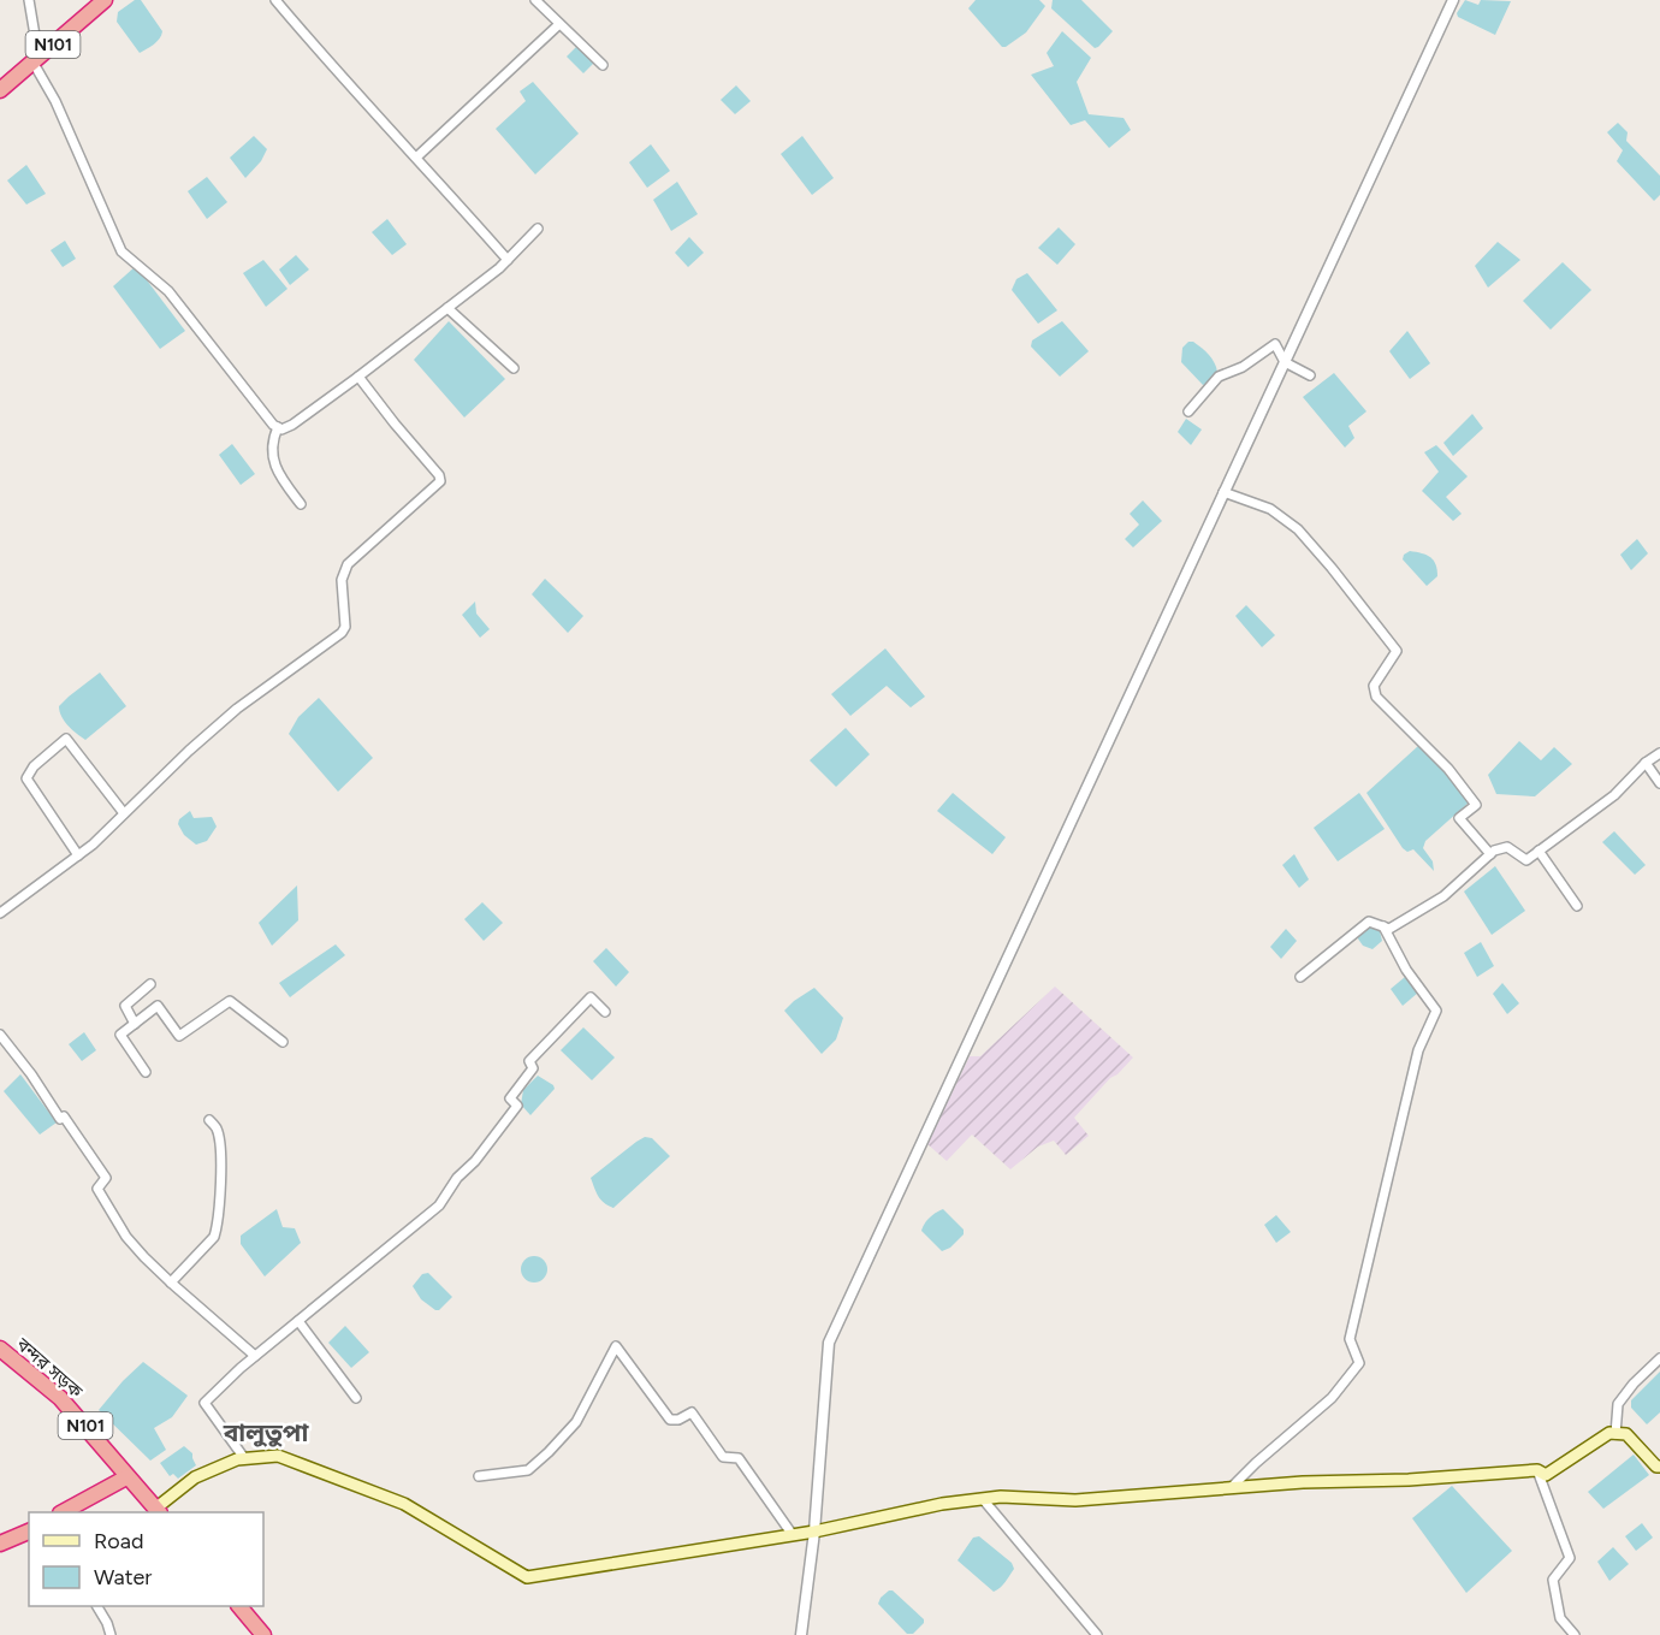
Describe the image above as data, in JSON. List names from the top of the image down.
{
  "streets": {
    "highway": ["N101", "বন্দর সড়ক"]
  },
  "districts": ["বালুতুপা"],
  "legend": ["Road", "Water"]
}
